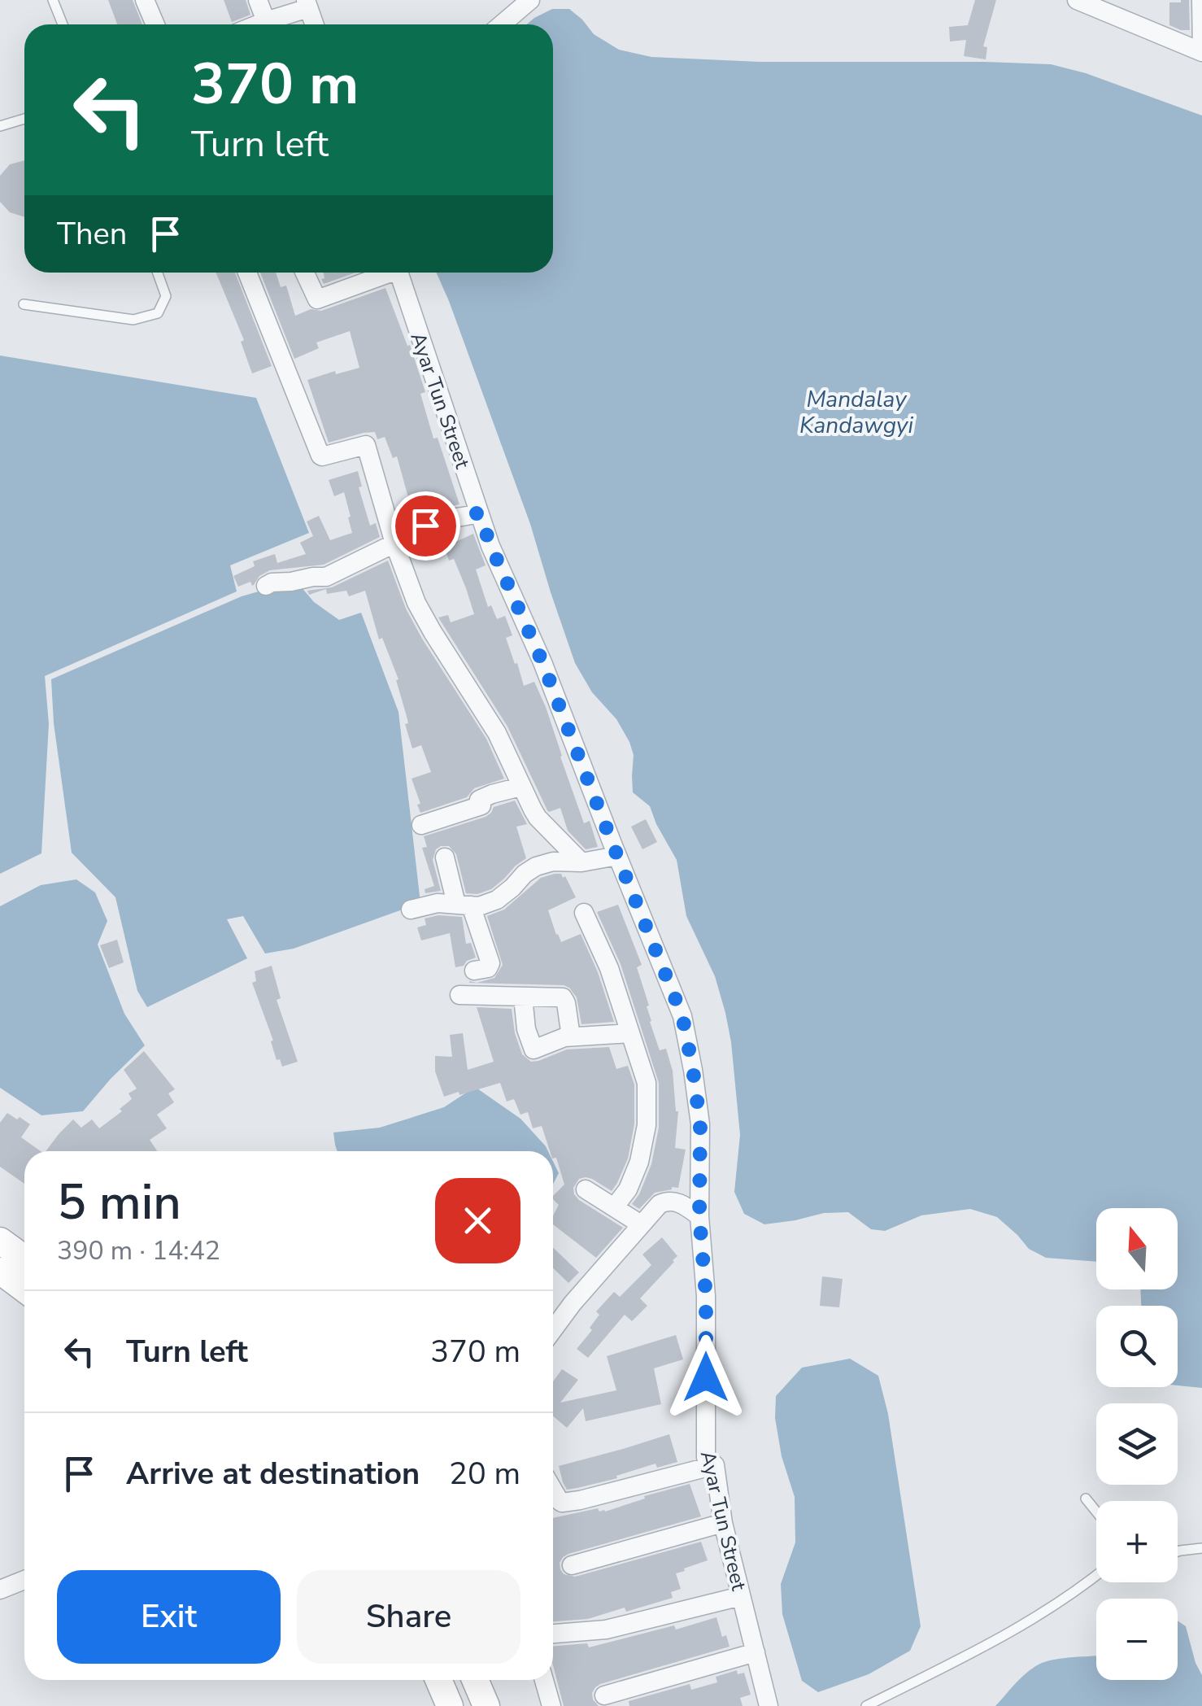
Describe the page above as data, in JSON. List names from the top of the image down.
{
  "streets": {
    "street": ["Ayar Tun Street"]
  },
  "water": ["Mandalay Kandawgyi"],
  "north": "top",
  "page": {
    "turn": ["370 m", "Turn left"],
    "then": "Then",
    "heading": ["5 min", "390 m · 14:42"],
    "map_buttons": ["+", "−"],
    "list": [
      {
        "name": "Turn left",
        "value": "370 m"
      },
      {
        "name": "Arrive at destination",
        "value": "20 m"
      }
    ],
    "buttons": ["Exit", "Share"]
  }
}
